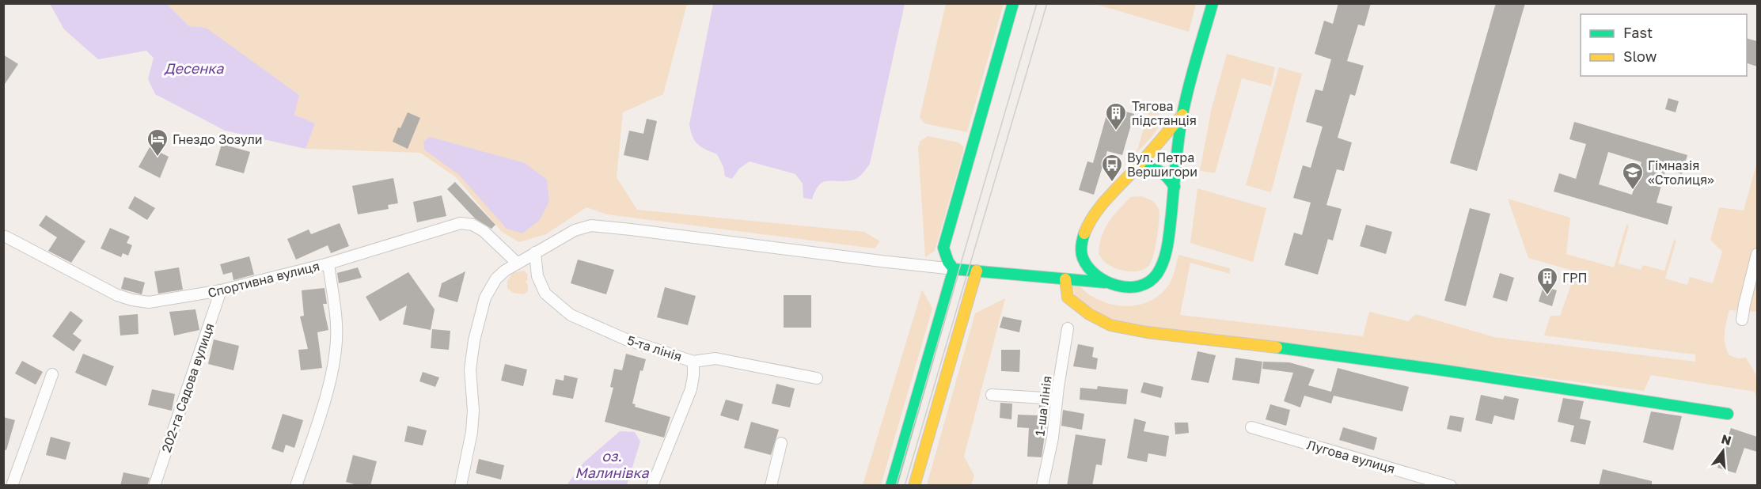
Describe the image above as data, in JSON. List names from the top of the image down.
{
  "streets": {
    "street": [
      "Спортивна вулиця",
      "5-та лінія",
      "202-га Садова вулиця",
      "1-ша лінія",
      "Лугова вулиця"
    ]
  },
  "crossings": [
    ["Спортивна вулиця", "202-га Садова вулиця"]
  ],
  "water": ["Десенка", "оз. Малинівка"],
  "places": {
    "building": ["Тягова пiдстанцiя", "ГРП"],
    "hotel": ["Гнездо Зозули"],
    "bus stop": ["Вул. Петра Вершигори"],
    "school or university": ["Гімназія «Столиця»"]
  },
  "legend": ["Fast", "Slow"],
  "north": "top"
}
